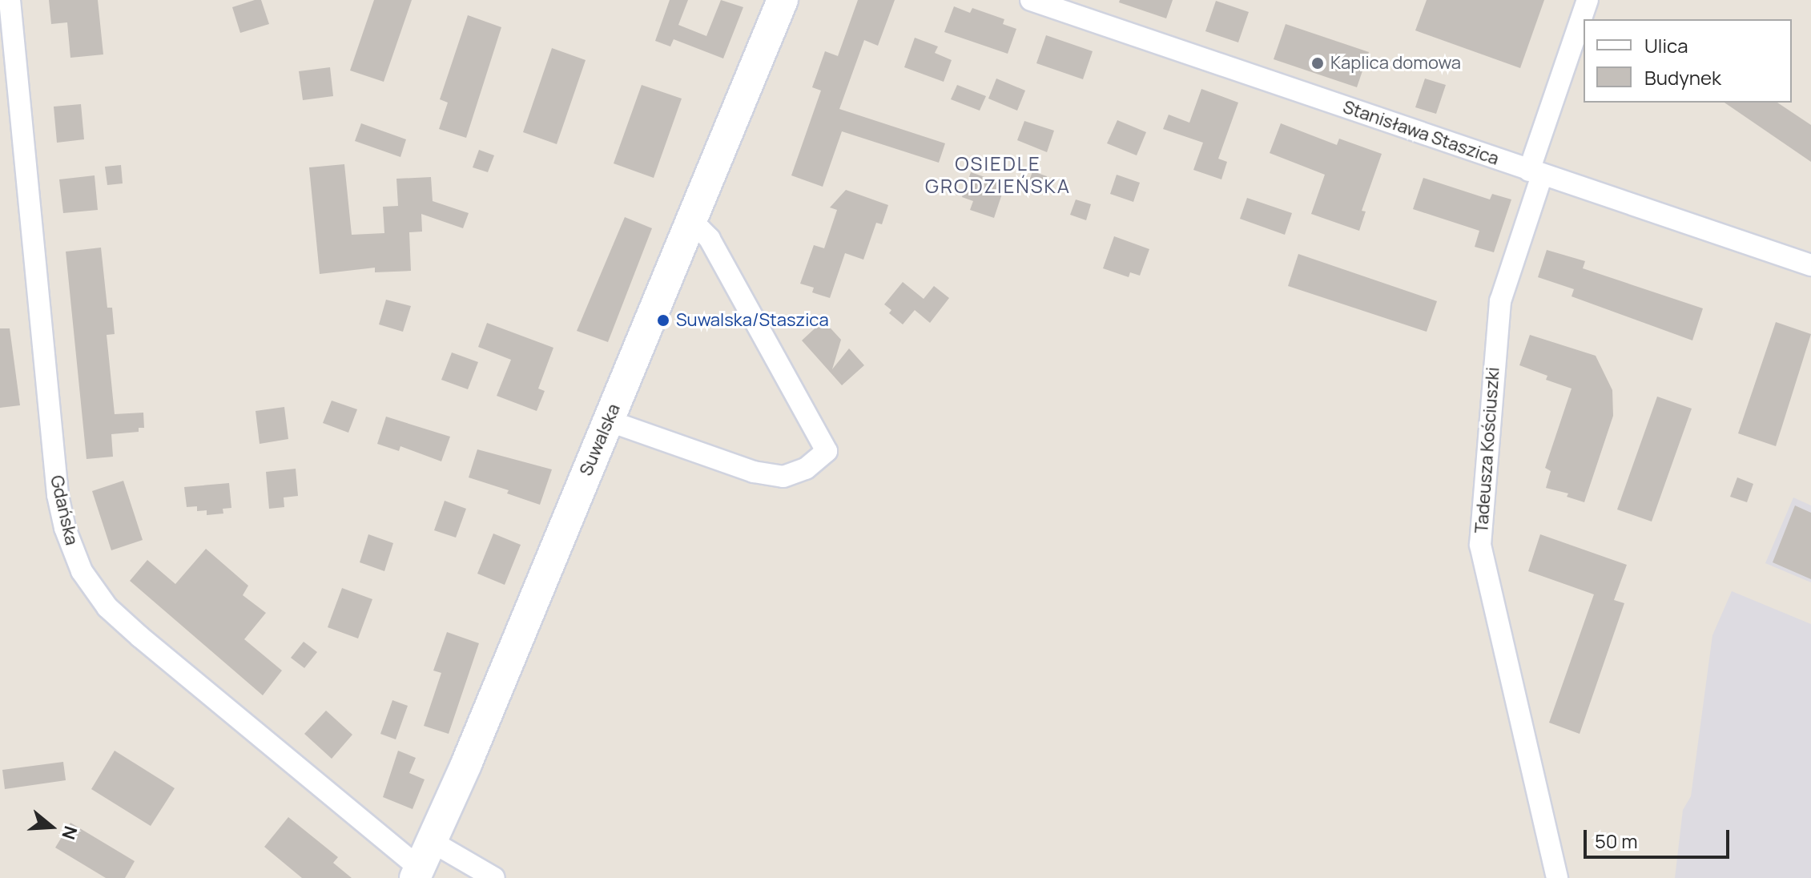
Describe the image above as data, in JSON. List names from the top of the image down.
{
  "streets": {
    "street": [
      "Stanisława Staszica",
      "Suwalska",
      "Tadeusza Kościuszki",
      "Gdańska"
    ]
  },
  "crossings": [
    ["Stanisława Staszica", "Tadeusza Kościuszki"],
    ["Suwalska", "Gdańska"]
  ],
  "districts": ["OSIEDLE GRODZIEŃSKA"],
  "places": ["Kaplica domowa", "Suwalska/Staszica"],
  "legend": ["Ulica", "Budynek"],
  "scale_bar": "50 m",
  "north": "right"
}
